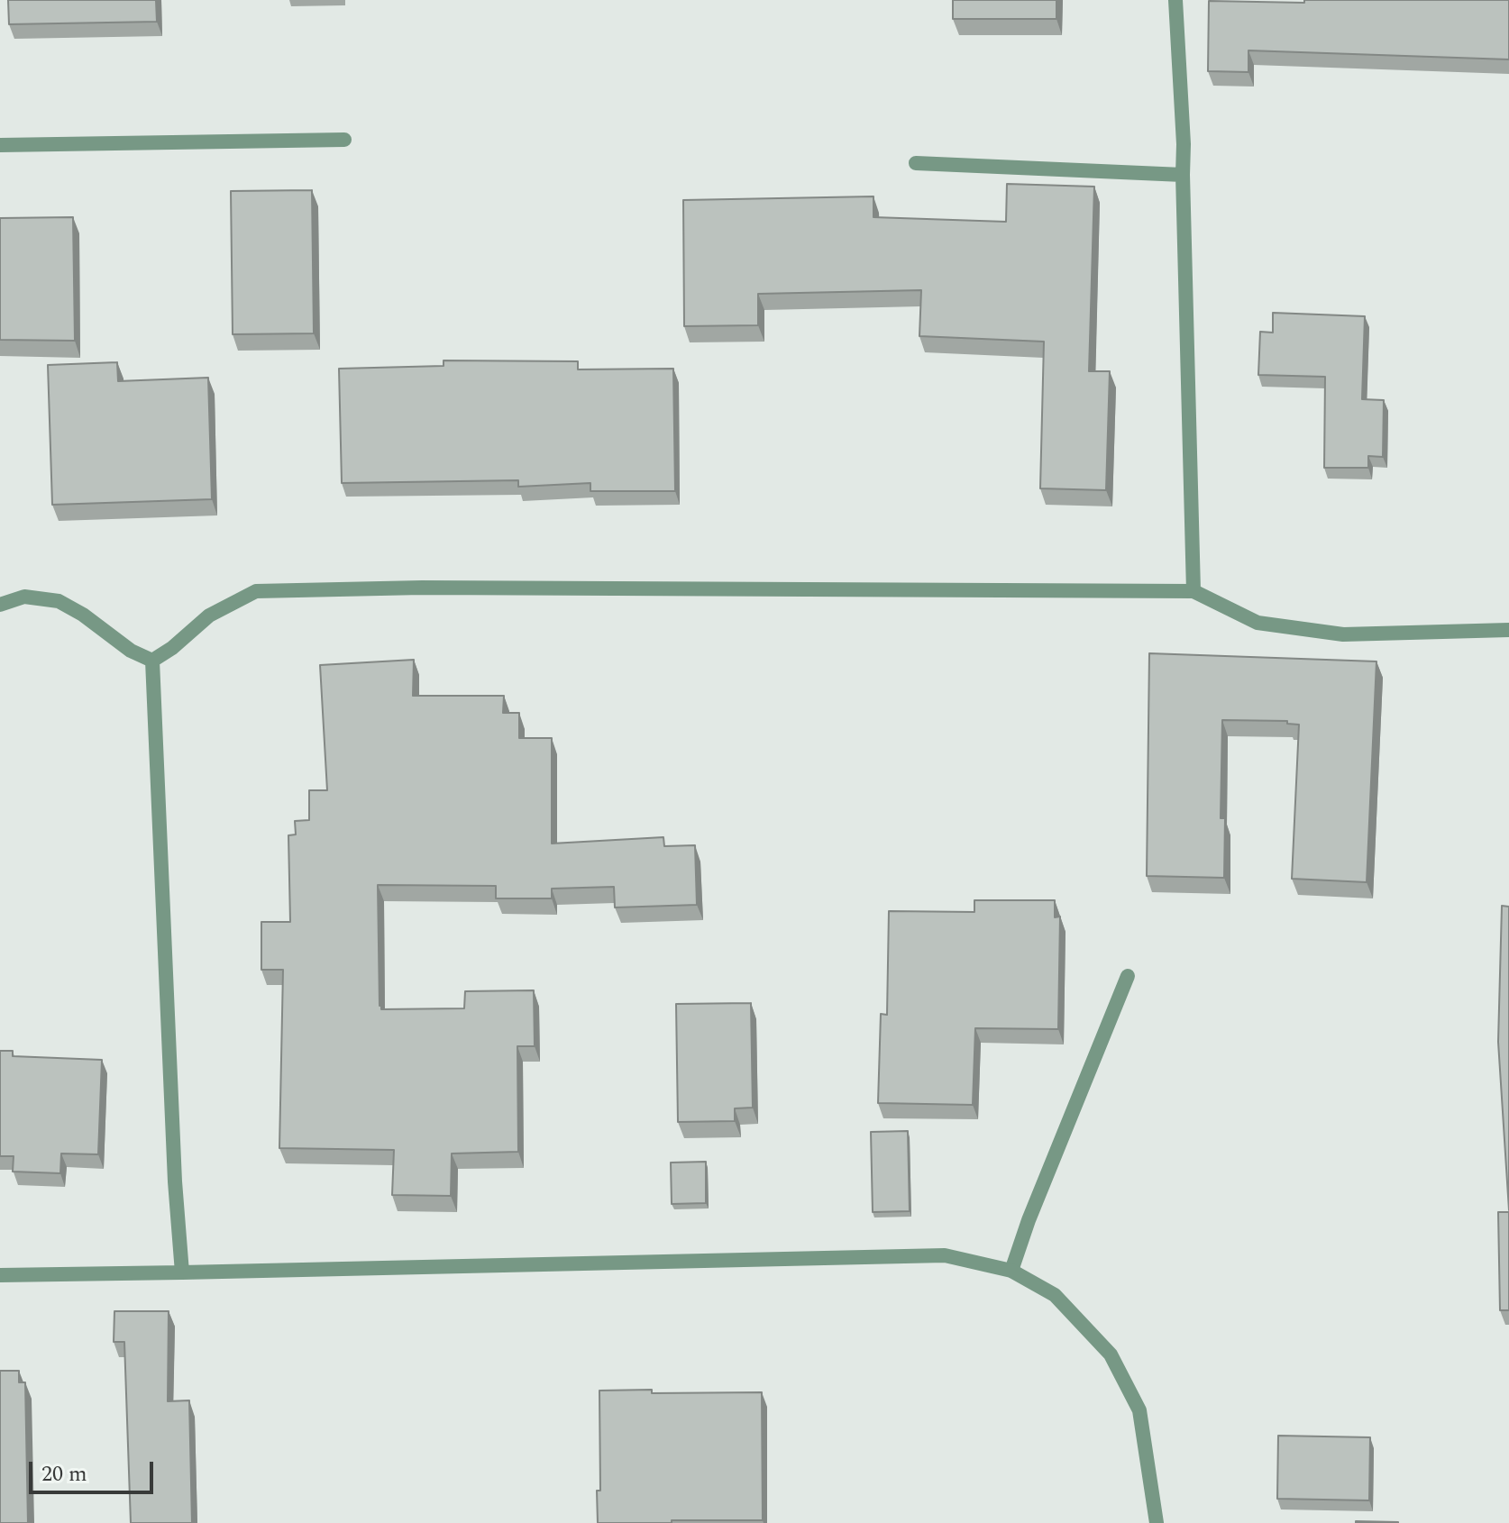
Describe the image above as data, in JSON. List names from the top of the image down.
{
  "scale_bar": "20 m"
}
